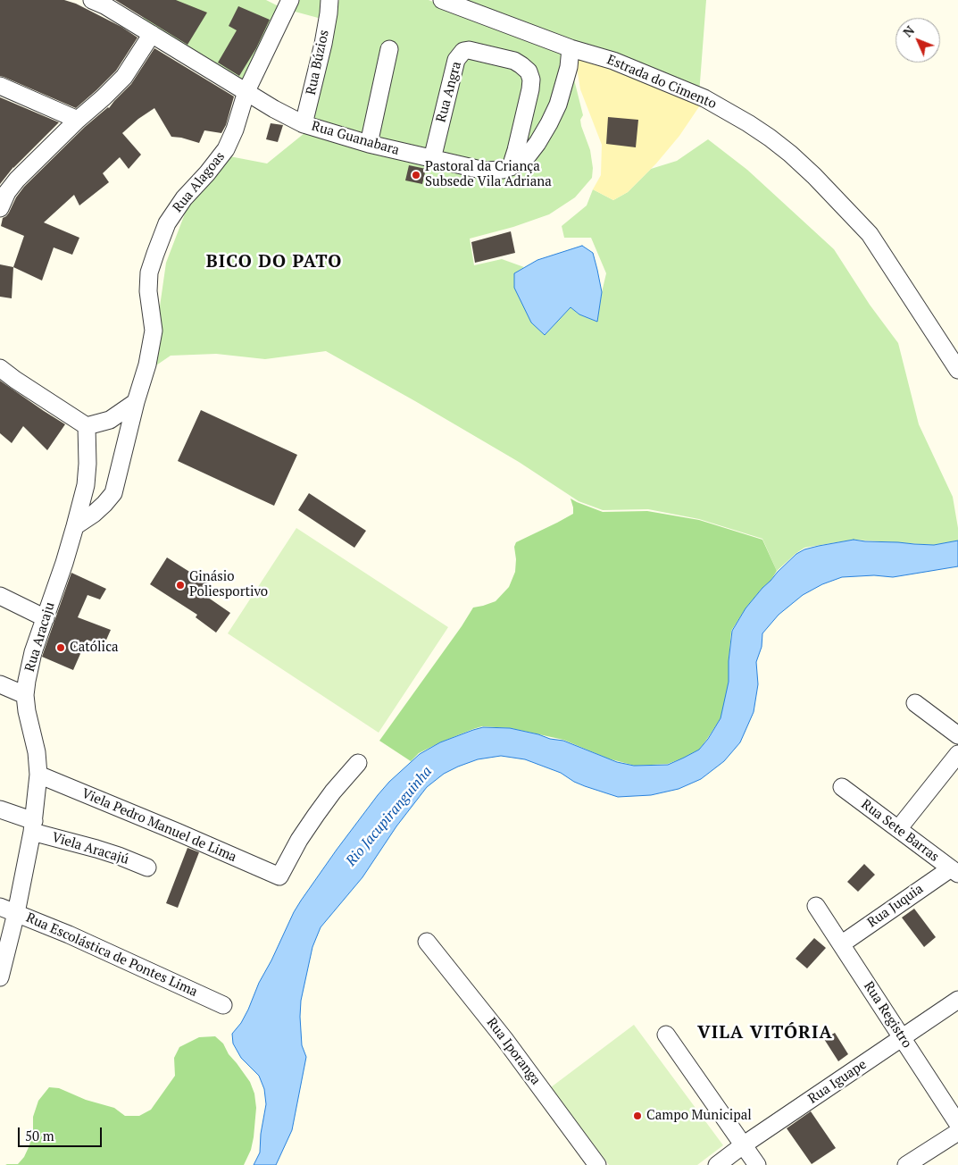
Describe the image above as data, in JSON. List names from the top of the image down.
{
  "streets": {
    "street": [
      "Rua Búzios",
      "Estrada do Cimento",
      "Rua Angra",
      "Rua Guanabara",
      "Rua Alagoas",
      "Rua Aracaju",
      "Viela Pedro Manuel de Lima",
      "Rua Sete Barras",
      "Viela Aracajú",
      "Rua Juquia",
      "Rua Escolástica de Pontes Lima",
      "Rua Registro",
      "Rua Iporanga",
      "Rua Iguape"
    ]
  },
  "crossings": [
    ["Rua Búzios", "Rua Guanabara"],
    ["Estrada do Cimento", "Rua Guanabara"],
    ["Rua Angra", "Rua Guanabara"],
    ["Rua Guanabara", "Rua Alagoas"],
    ["Rua Alagoas", "Rua Aracaju"],
    ["Rua Aracaju", "Viela Pedro Manuel de Lima"],
    ["Rua Aracaju", "Viela Aracajú"],
    ["Rua Aracaju", "Rua Escolástica de Pontes Lima"],
    ["Rua Sete Barras", "Rua Juquia"],
    ["Rua Juquia", "Rua Registro"],
    ["Rua Registro", "Rua Iguape"]
  ],
  "districts": ["BICO DO PATO", "VILA VITÓRIA"],
  "water": ["Rio Jacupiranguinha"],
  "places": [
    "Pastoral da Criança Subsede Vila Adriana",
    "Ginásio Poliesportivo",
    "Católica",
    "Campo Municipal"
  ],
  "scale_bar": "50 m",
  "north": "top left"
}
